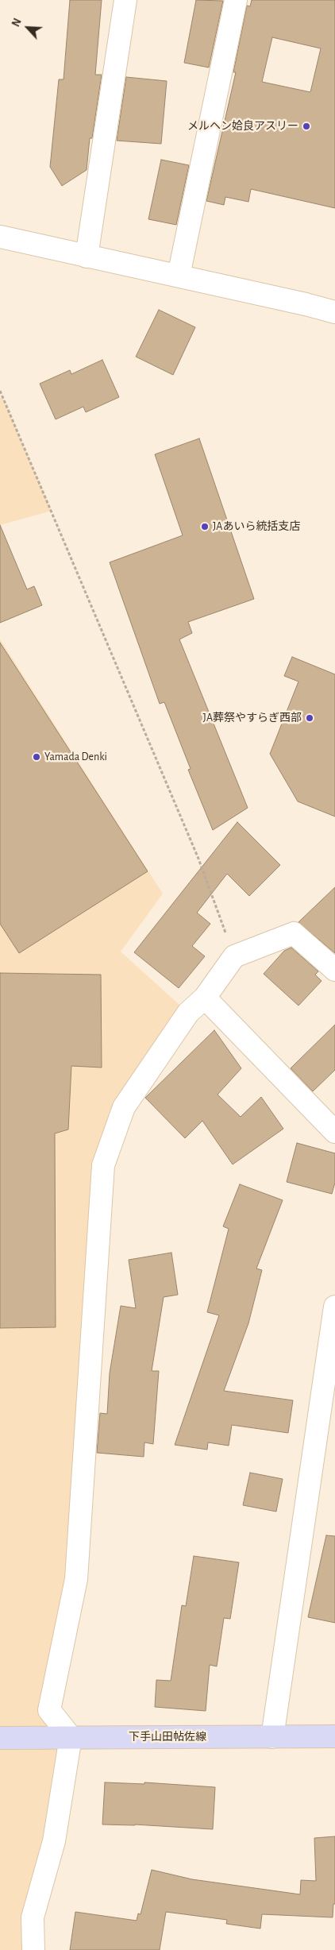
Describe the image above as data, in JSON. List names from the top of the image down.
{
  "streets": {
    "main road": ["下手山田帖佐線"]
  },
  "places": [
    "メルヘン姶良アスリー",
    "JAあいら統括支店",
    "JA葬祭やすらぎ西部",
    "Yamada Denki"
  ],
  "north": "top left"
}
